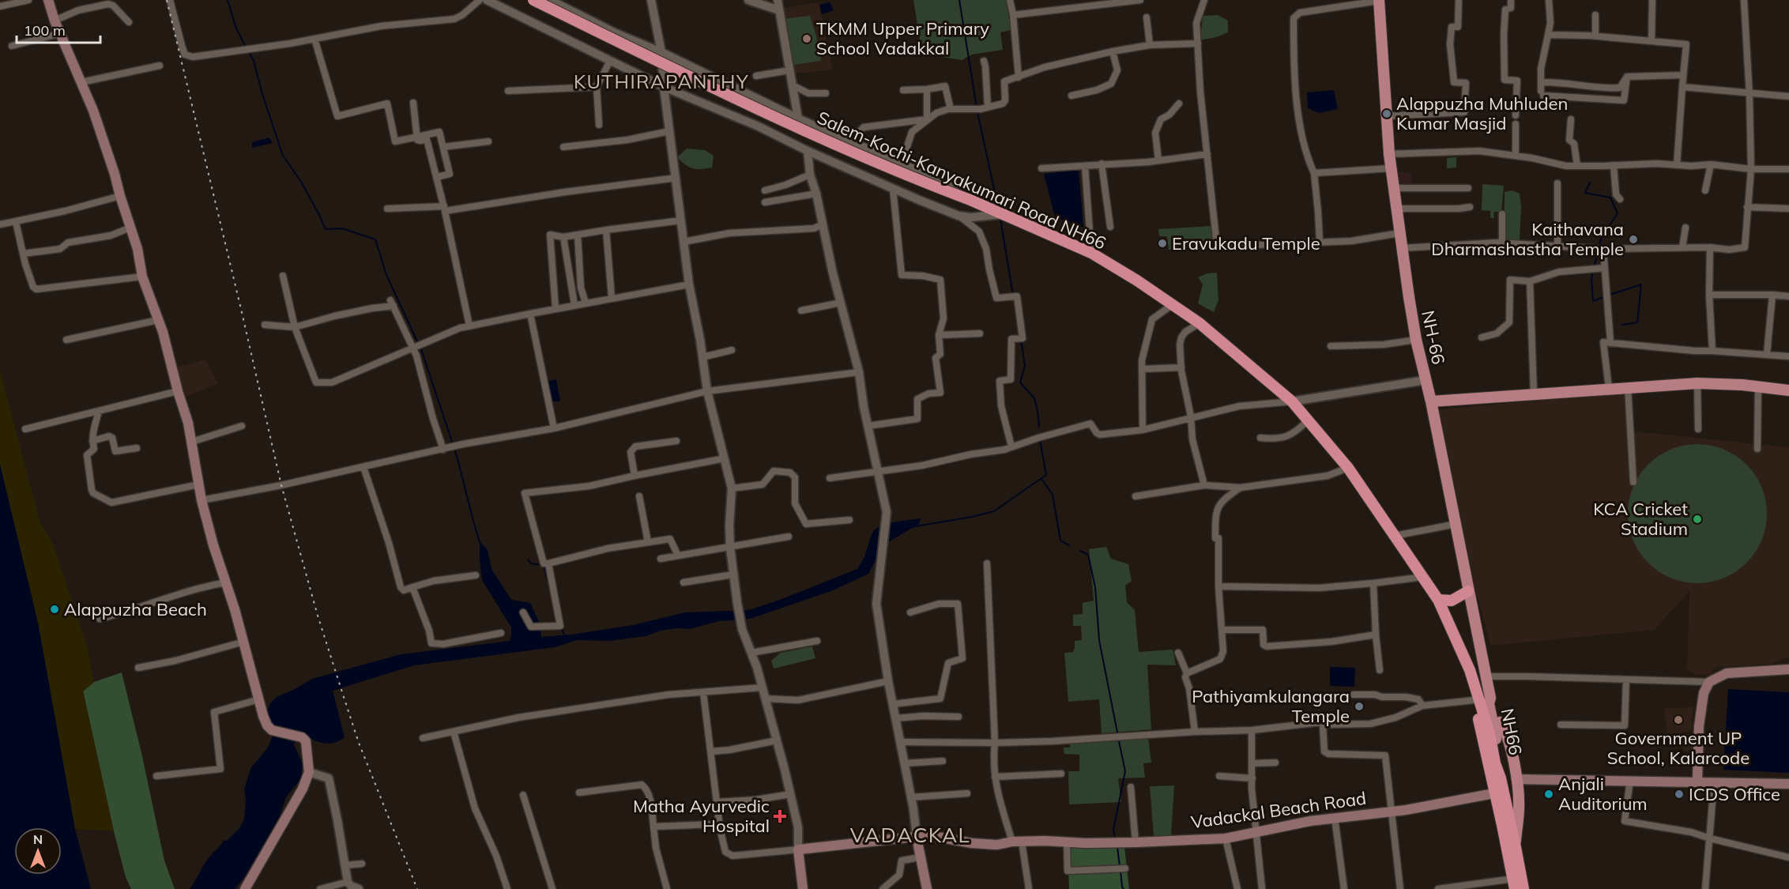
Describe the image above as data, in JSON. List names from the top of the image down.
{
  "streets": {
    "highway": ["Salem-Kochi-Kanyakumari Road NH66", "NH66"],
    "main road": ["NH-66", "Vadackal Beach Road"]
  },
  "crossings": [
    ["Salem-Kochi-Kanyakumari Road NH66", "NH66"],
    ["Salem-Kochi-Kanyakumari Road NH66", "Vadackal Beach Road"],
    ["NH-66", "NH66"],
    ["NH66", "Vadackal Beach Road"]
  ],
  "districts": ["KUTHIRAPANTHY", "VADACKAL"],
  "places": {
    "other": [
      "TKMM Upper Primary School Vadakkal",
      "Alappuzha Muhluden Kumar Masjid",
      "Kaithavana Dharmashastha Temple",
      "Eravukadu Temple",
      "KCA Cricket Stadium",
      "Alappuzha Beach",
      "Pathiyamkulangara Temple",
      "Government UP School, Kalarcode",
      "Anjali Auditorium",
      "ICDS Office"
    ],
    "health": ["Matha Ayurvedic Hospital"]
  },
  "scale_bar": "100 m",
  "north": "top"
}
